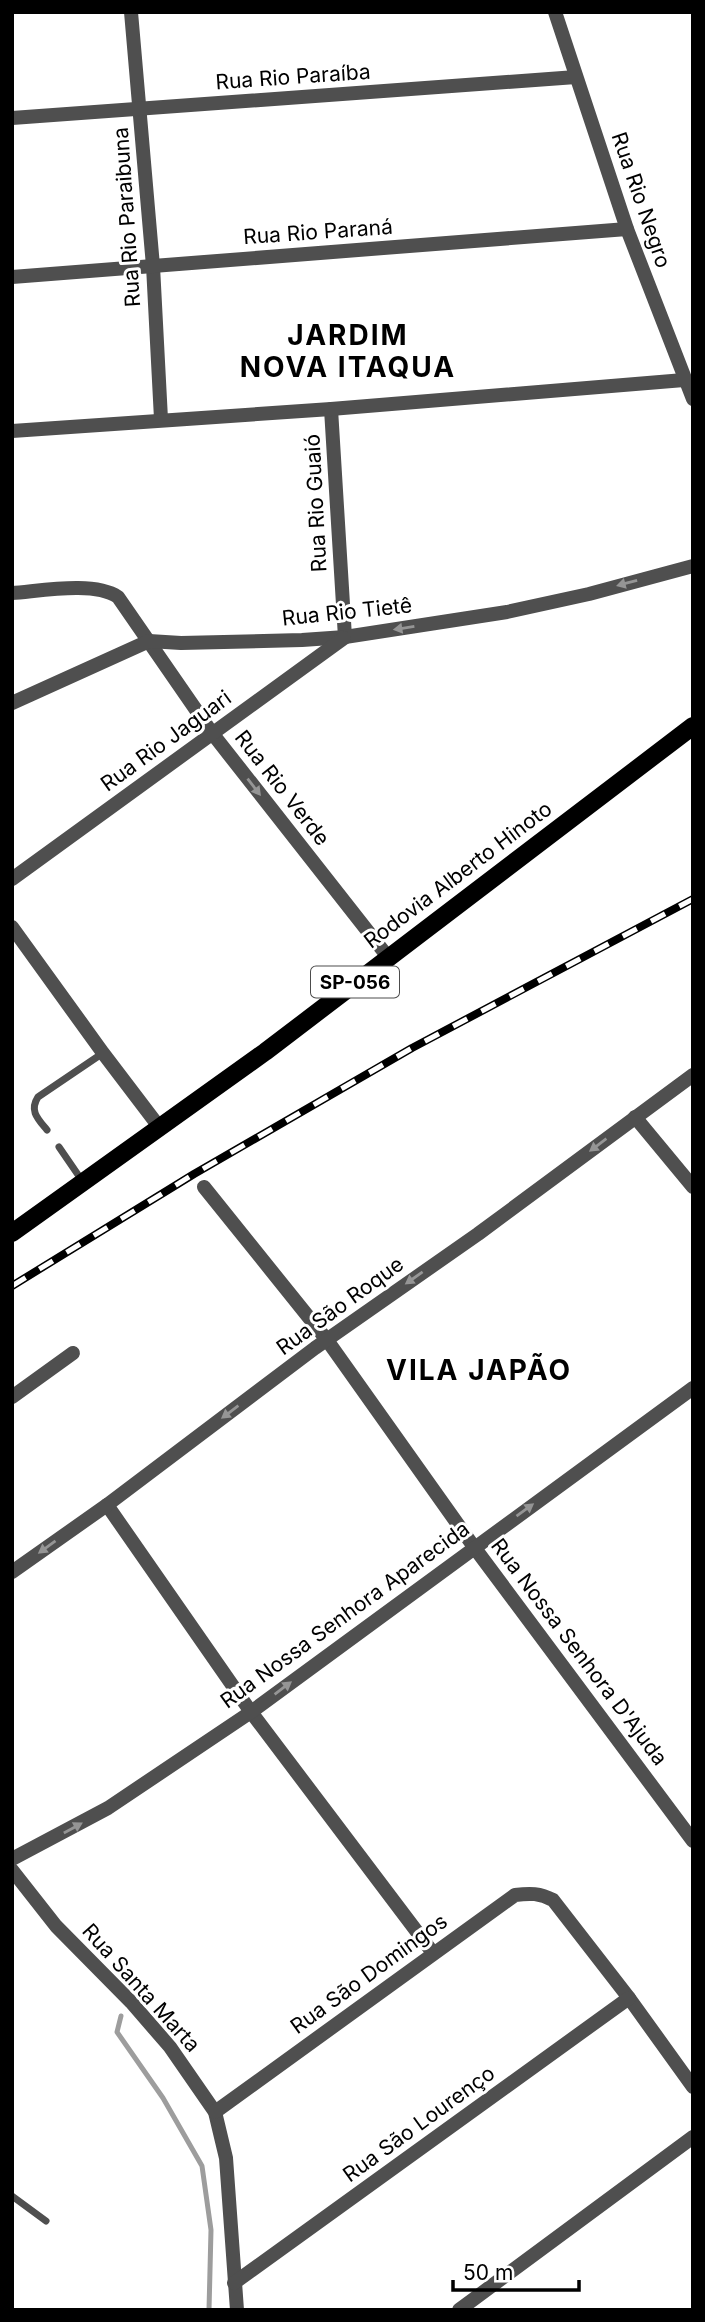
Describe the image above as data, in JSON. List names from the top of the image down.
{
  "streets": {
    "main road": ["Rodovia Alberto Hinoto", "SP-056"],
    "street": [
      "Rua Rio Paraíba",
      "Rua Rio Negro",
      "Rua Rio Paraibuna",
      "Rua Rio Paraná",
      "Rua Rio Guaió",
      "Rua Rio Tietê",
      "Rua Rio Jaguari",
      "Rua Rio Verde",
      "Rua São Roque",
      "Rua Nossa Senhora Aparecida",
      "Rua Nossa Senhora D'Ajuda",
      "Rua São Domingos",
      "Rua Santa Marta",
      "Rua São Lourenço"
    ]
  },
  "crossings": [
    ["Rua Rio Paraíba", "Rua Rio Negro"],
    ["Rua Rio Paraíba", "Rua Rio Paraibuna"],
    ["Rua Rio Negro", "Rua Rio Paraná"],
    ["Rua Rio Paraibuna", "Rua Rio Paraná"],
    ["Rua Rio Guaió", "Rua Rio Tietê"],
    ["Rua Rio Guaió", "Rua Rio Jaguari"],
    ["Rua Rio Tietê", "Rua Rio Jaguari"],
    ["Rua Rio Tietê", "Rua Rio Verde"],
    ["Rua Rio Jaguari", "Rua Rio Verde"],
    ["Rua Rio Verde", "Rodovia Alberto Hinoto"],
    ["Rua São Roque", "Rua Nossa Senhora D'Ajuda"],
    ["Rua Nossa Senhora Aparecida", "Rua Nossa Senhora D'Ajuda"],
    ["Rua São Domingos", "Rua Santa Marta"],
    ["Rua São Domingos", "Rua São Lourenço"],
    ["Rua Santa Marta", "Rua São Lourenço"]
  ],
  "one_way": [
    "Rua Rio Tietê",
    "Rua Rio Verde",
    "Rua São Roque",
    "Rua Nossa Senhora Aparecida"
  ],
  "districts": ["JARDIM NOVA ITAQUA", "VILA JAPÃO"],
  "scale_bar": "50 m"
}
